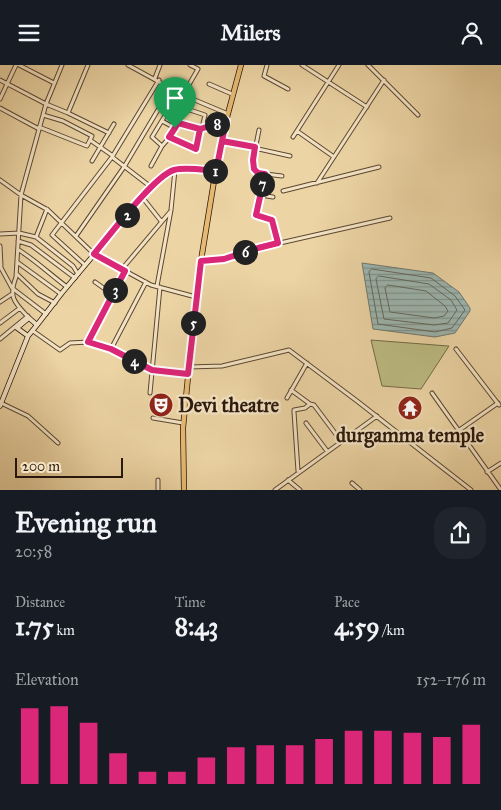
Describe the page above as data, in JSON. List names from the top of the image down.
{
  "places": {
    "theatre": ["Devi theatre"],
    "temple": ["durgamma temple"]
  },
  "scale_bar": "200 m",
  "page": {
    "header": "Milers",
    "pins": [
      "8",
      "1",
      "7",
      "2",
      "6",
      "3",
      "5",
      "4"
    ],
    "scale": "200 m",
    "heading": ["Evening run", "20:58"],
    "stats": [
      ["Distance", "1.75 km"],
      ["Time", "8:43"],
      ["Pace", "4:59 /km"]
    ],
    "chart": ["Elevation", "152–176 m"]
  }
}
